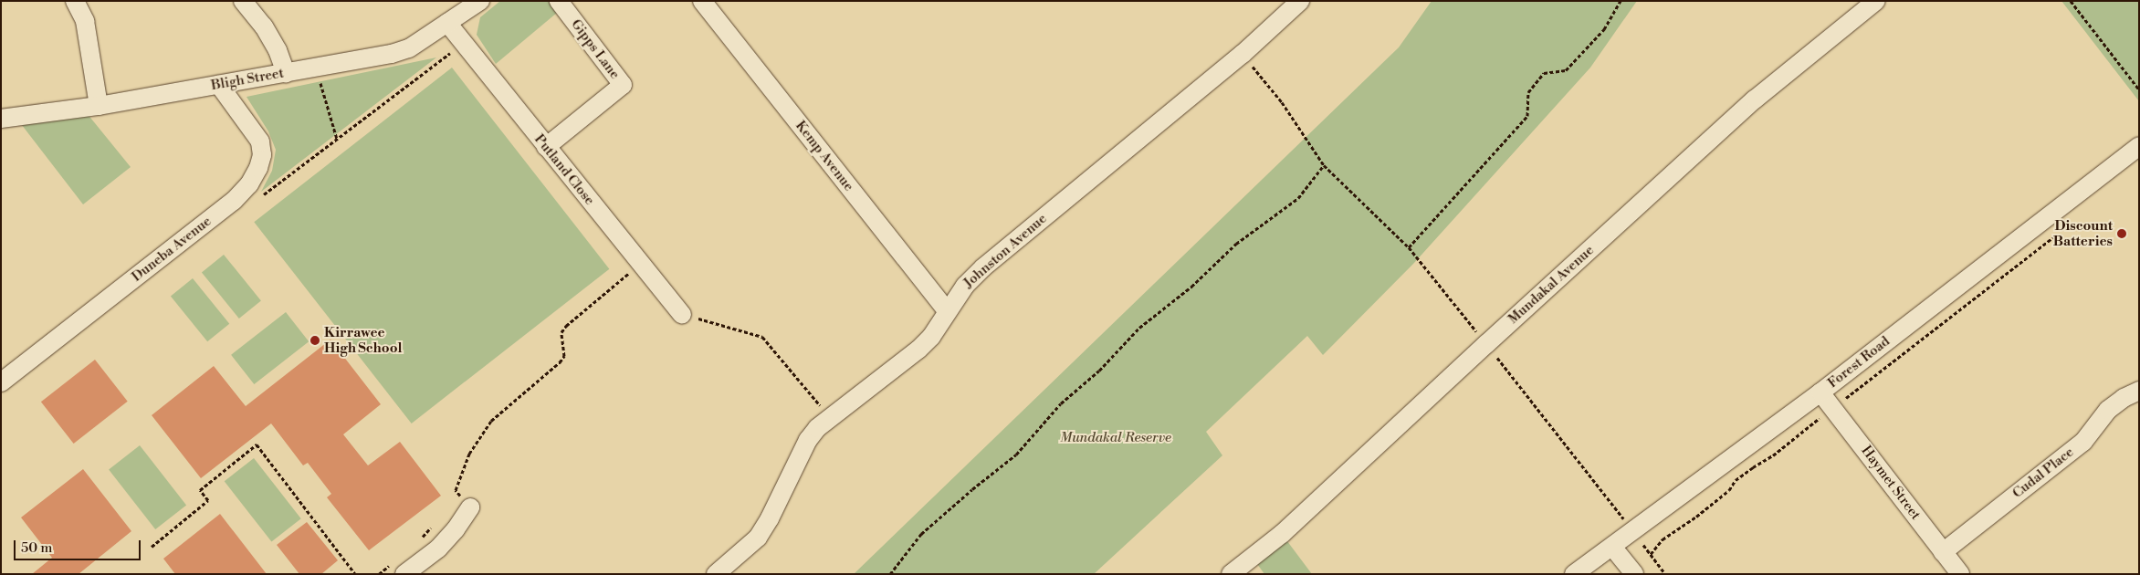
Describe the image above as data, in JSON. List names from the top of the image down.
{
  "streets": {
    "street": [
      "Gipps Lane",
      "Bligh Street",
      "Kemp Avenue",
      "Putland Close",
      "Duneba Avenue",
      "Johnston Avenue",
      "Mundakal Avenue",
      "Forest Road",
      "Cudal Place",
      "Haymet Street"
    ]
  },
  "crossings": [
    ["Gipps Lane", "Putland Close"],
    ["Bligh Street", "Putland Close"],
    ["Bligh Street", "Duneba Avenue"],
    ["Kemp Avenue", "Johnston Avenue"],
    ["Forest Road", "Haymet Street"],
    ["Cudal Place", "Haymet Street"]
  ],
  "parks": ["Mundakal Reserve"],
  "places": ["Discount Batteries", "Kirrawee High School"],
  "scale_bar": "50 m"
}
